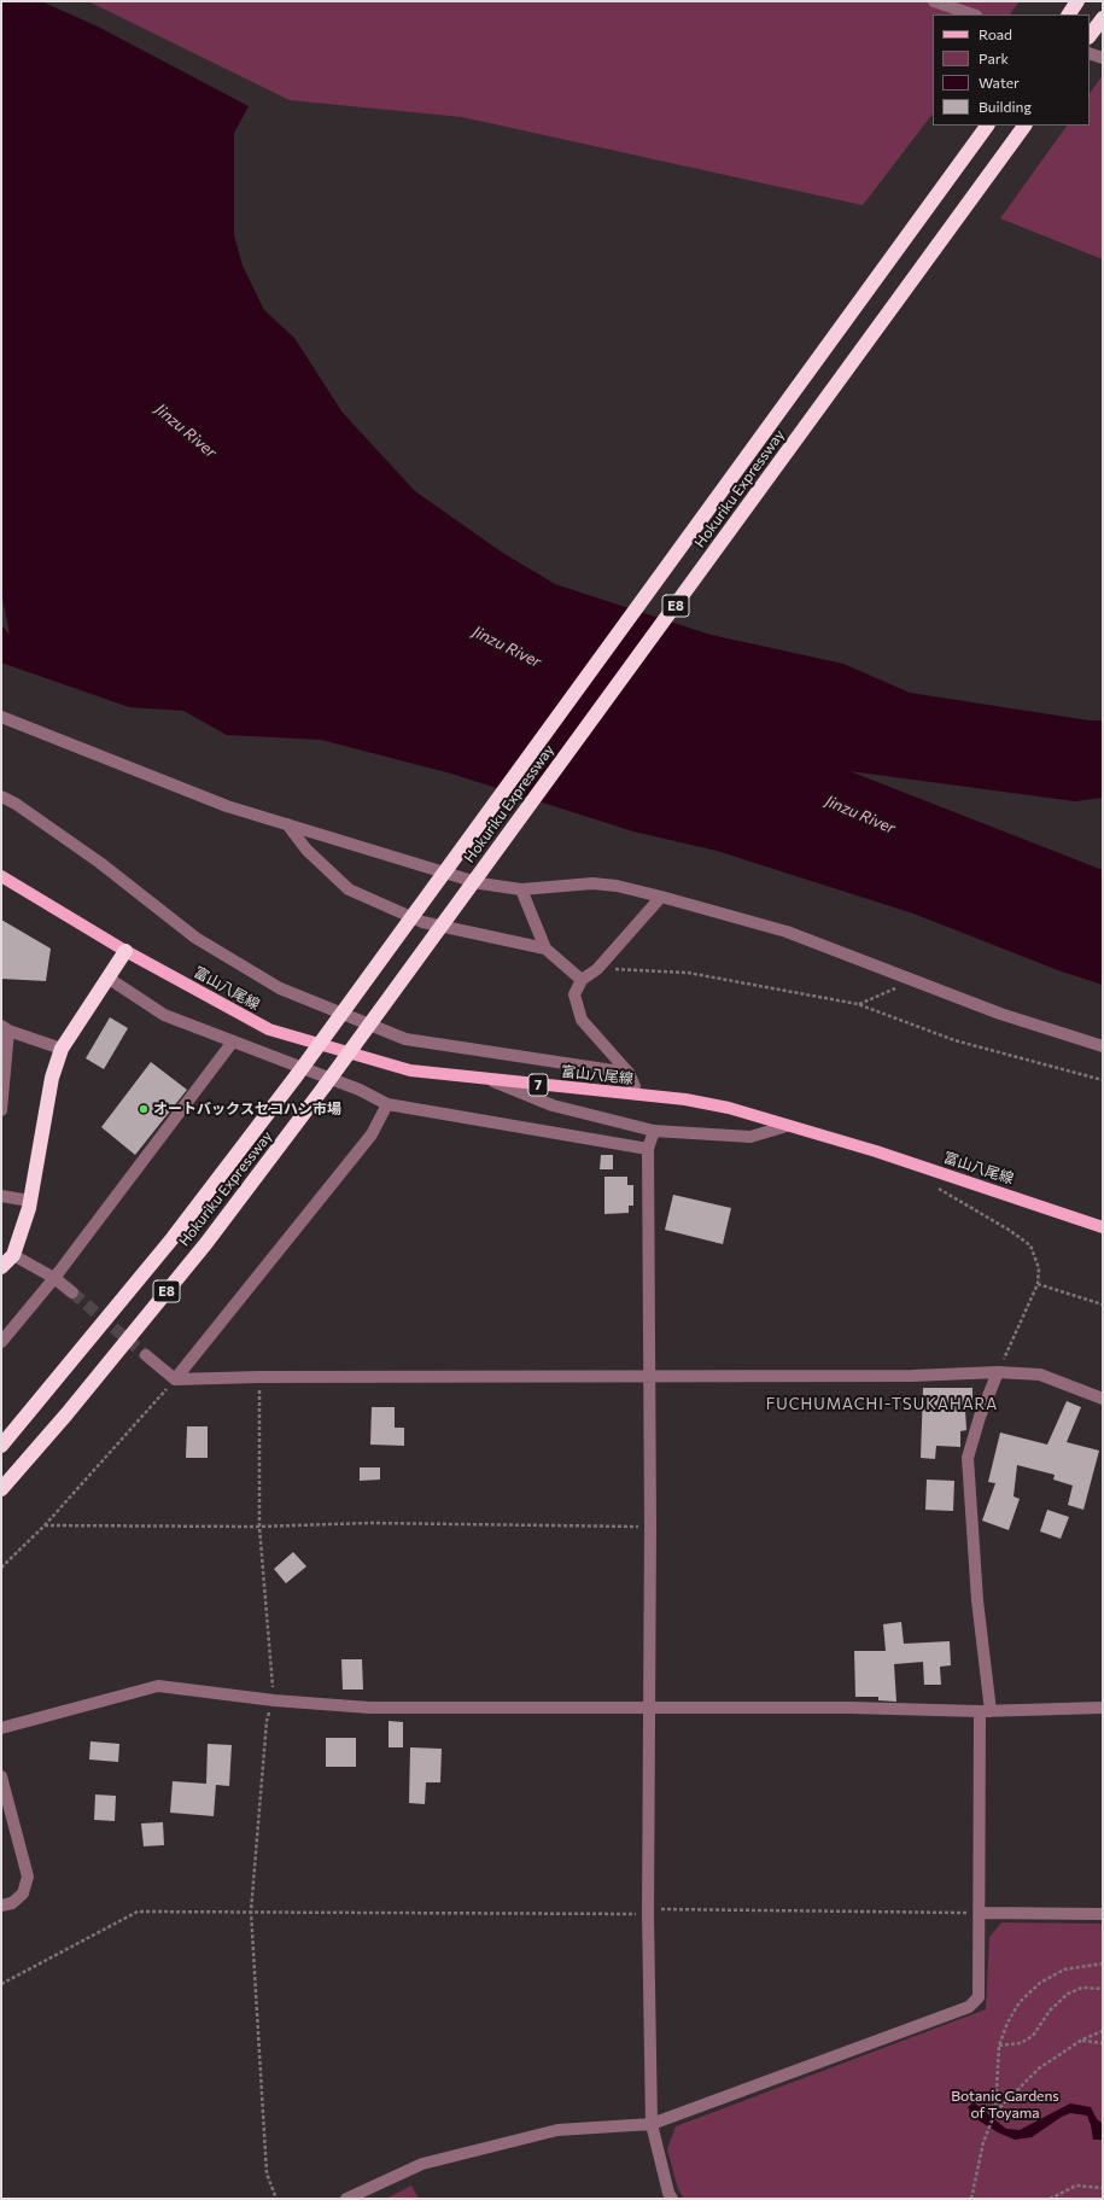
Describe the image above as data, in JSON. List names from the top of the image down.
{
  "streets": {
    "highway": ["Hokuriku Expressway", "E8"],
    "main road": ["富山八尾線", "7"]
  },
  "districts": ["FUCHUMACHI-TSUKAHARA"],
  "water": ["Jinzu River"],
  "parks": ["Botanic Gardens of Toyama"],
  "places": ["オートバックスセコハン市場"],
  "legend": [
    "Road",
    "Park",
    "Water",
    "Building"
  ]
}
